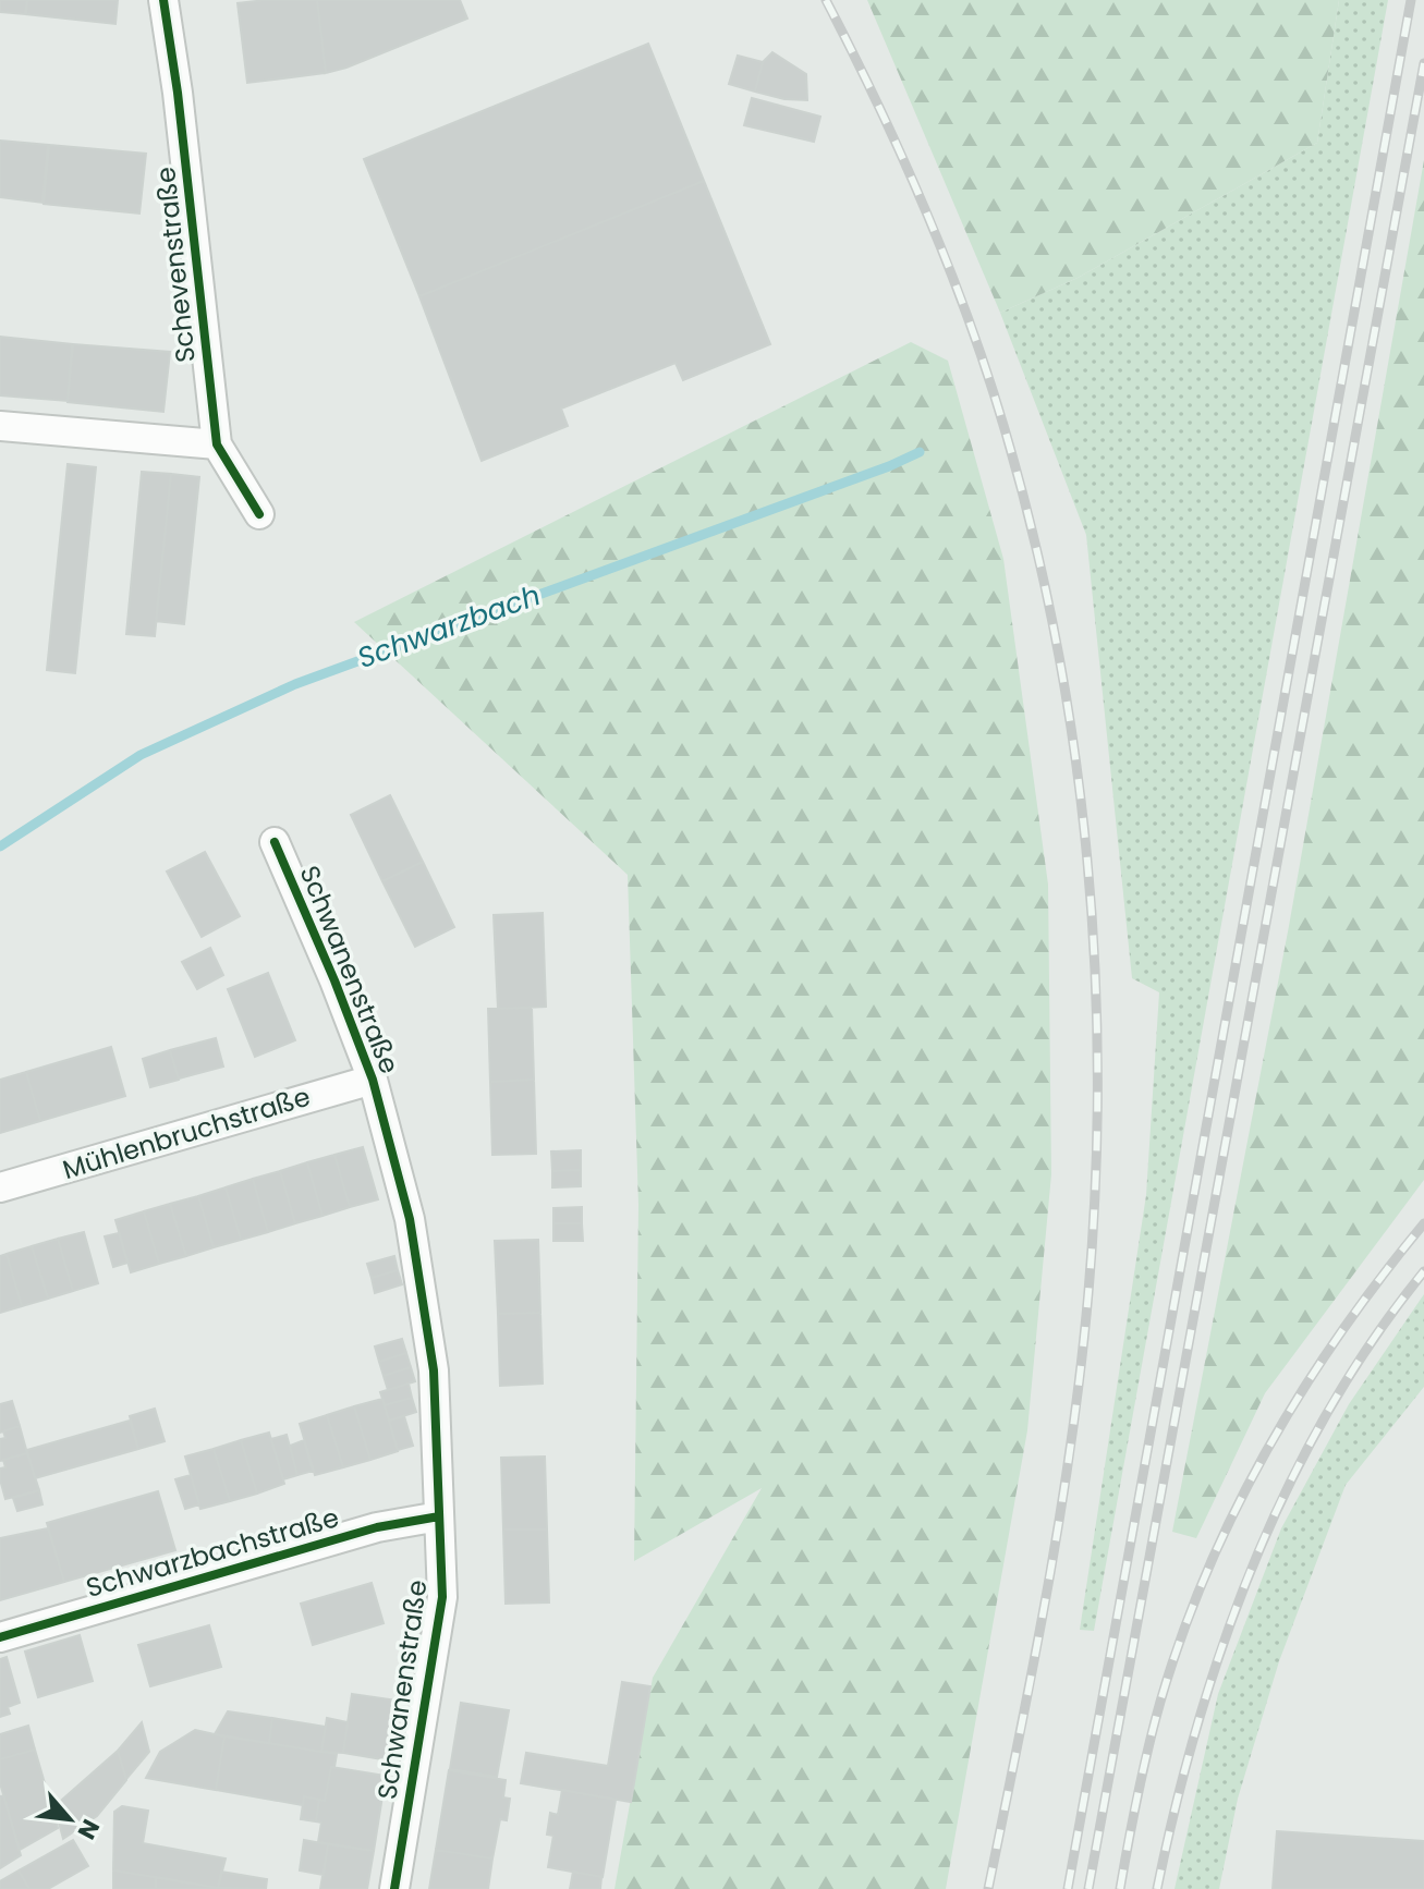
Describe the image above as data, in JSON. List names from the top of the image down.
{
  "streets": {
    "street": [
      "Schevenstraße",
      "Schwanenstraße",
      "Mühlenbruchstraße",
      "Schwarzbachstraße"
    ]
  },
  "crossings": [
    ["Schwanenstraße", "Mühlenbruchstraße"],
    ["Schwanenstraße", "Schwarzbachstraße"]
  ],
  "water": ["Schwarzbach"],
  "north": "bottom right"
}
